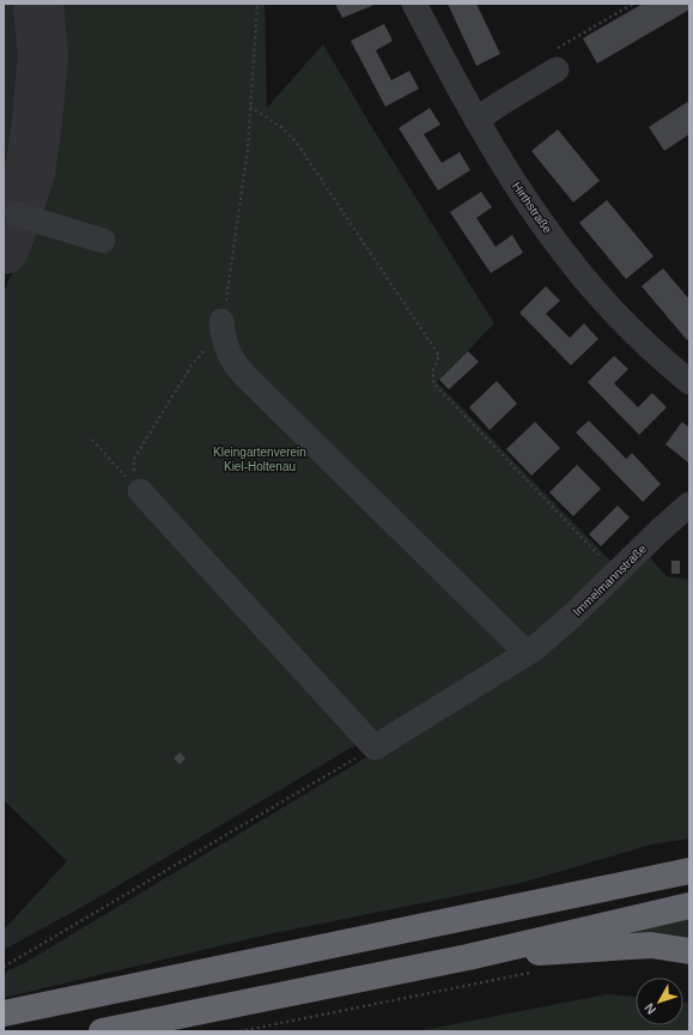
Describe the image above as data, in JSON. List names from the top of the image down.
{
  "streets": {
    "street": ["Hirthstraße", "Immelmannstraße"]
  },
  "parks": ["Kleingartenverein Kiel-Holtenau"],
  "north": "bottom left"
}
